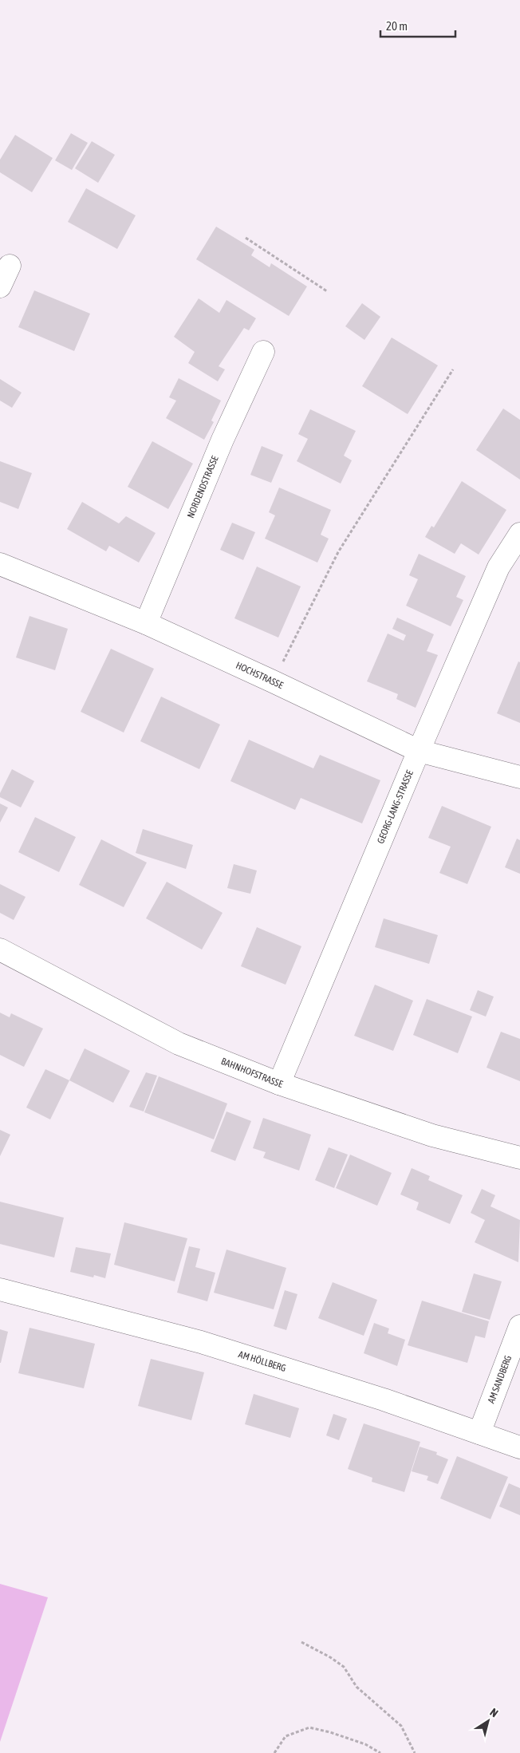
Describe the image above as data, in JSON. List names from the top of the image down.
{
  "streets": {
    "street": [
      "NORDENDSTRASSE",
      "HOCHSTRASSE",
      "GEORG-LANG-STRASSE",
      "BAHNHOFSTRASSE",
      "AM HÖLLBERG",
      "AM SANDBERG"
    ]
  },
  "crossings": [
    ["NORDENDSTRASSE", "HOCHSTRASSE"],
    ["HOCHSTRASSE", "GEORG-LANG-STRASSE"],
    ["GEORG-LANG-STRASSE", "BAHNHOFSTRASSE"],
    ["AM HÖLLBERG", "AM SANDBERG"]
  ],
  "scale_bar": "20 m",
  "north": "top right"
}
